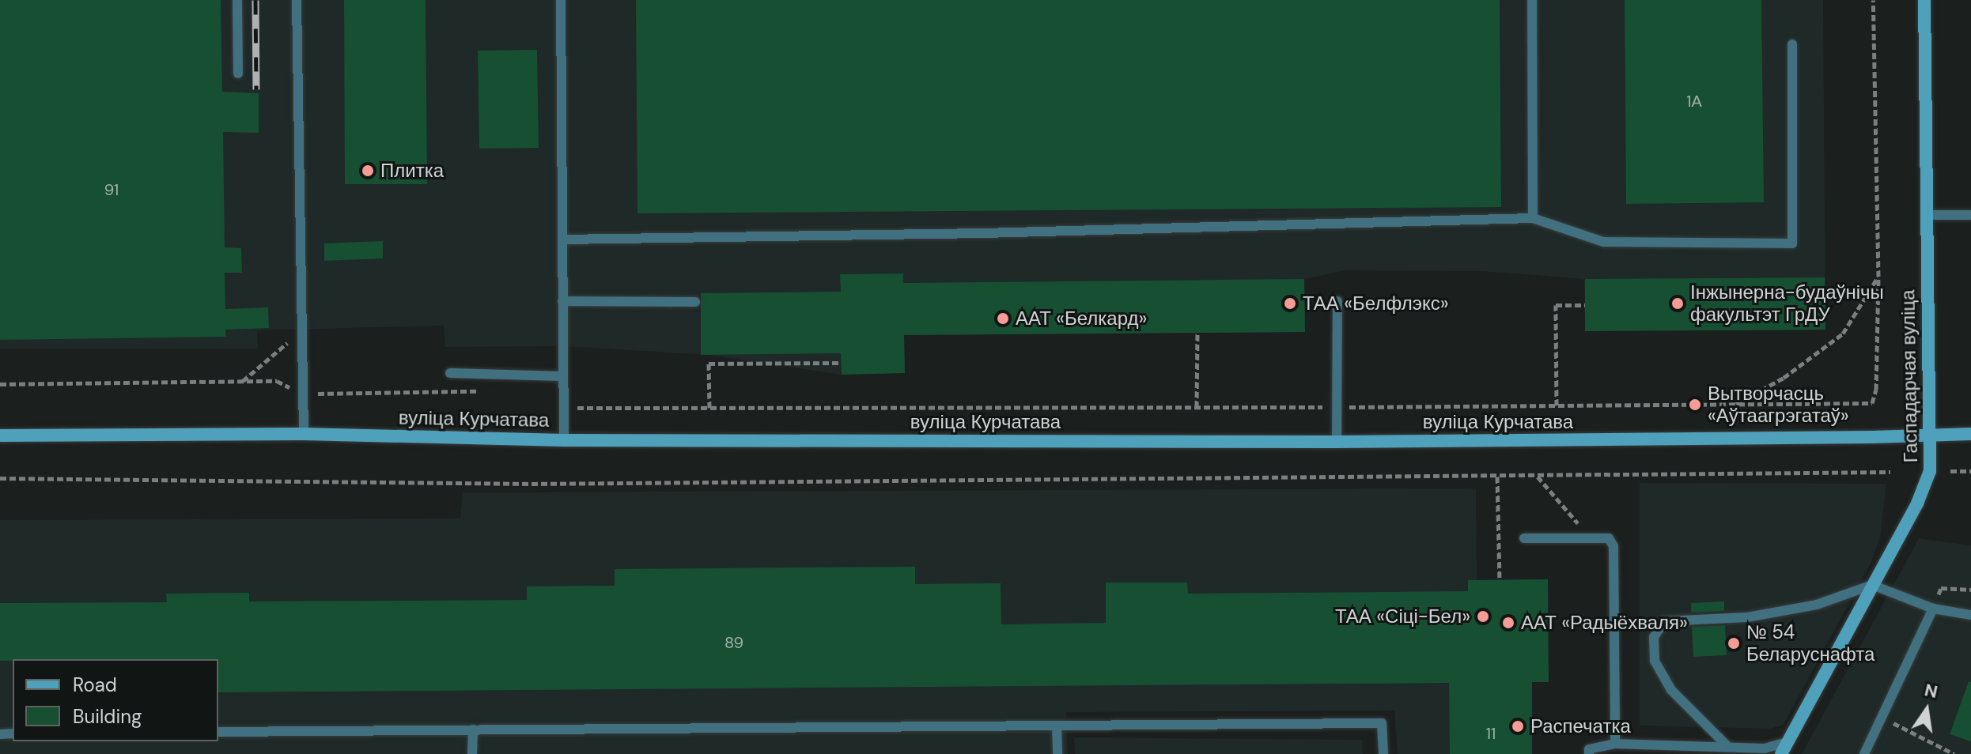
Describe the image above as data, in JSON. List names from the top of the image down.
{
  "streets": {
    "main road": ["Гаспадарчая вуліца", "вуліца Курчатава"]
  },
  "crossings": [
    ["Гаспадарчая вуліца", "вуліца Курчатава"]
  ],
  "places": [
    "Плитка",
    "ТАА «Белфлэкс»",
    "Інжынерна-будаўнічы факультэт ГрДУ",
    "ААТ «Белкард»",
    "Вытворчасць «Аўтаагрэгатаў»",
    "ТАА «Сіці-Бел»",
    "ААТ «Радыёхваля»",
    "№ 54 Беларуснафта",
    "Распечатка"
  ],
  "house_numbers": [
    "1А",
    "91",
    "89",
    "11"
  ],
  "legend": ["Road", "Building"],
  "north": "top"
}
